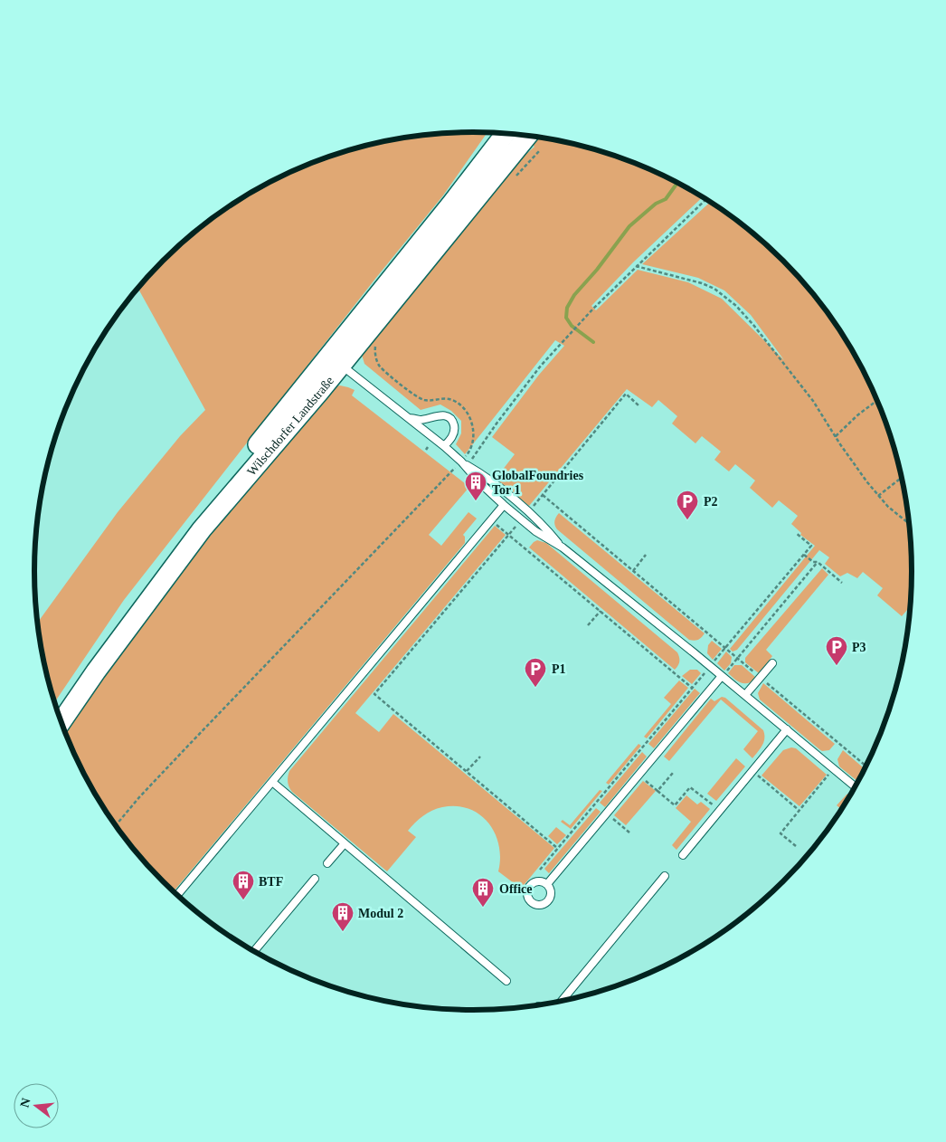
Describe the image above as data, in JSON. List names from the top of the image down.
{
  "streets": {
    "main road": ["Wilschdorfer Landstraße"]
  },
  "places": {
    "building": [
      "GlobalFoundries Tor 1",
      "BTF",
      "Office",
      "Modul 2"
    ],
    "parking": ["P2", "P3", "P1"]
  },
  "north": "left"
}
